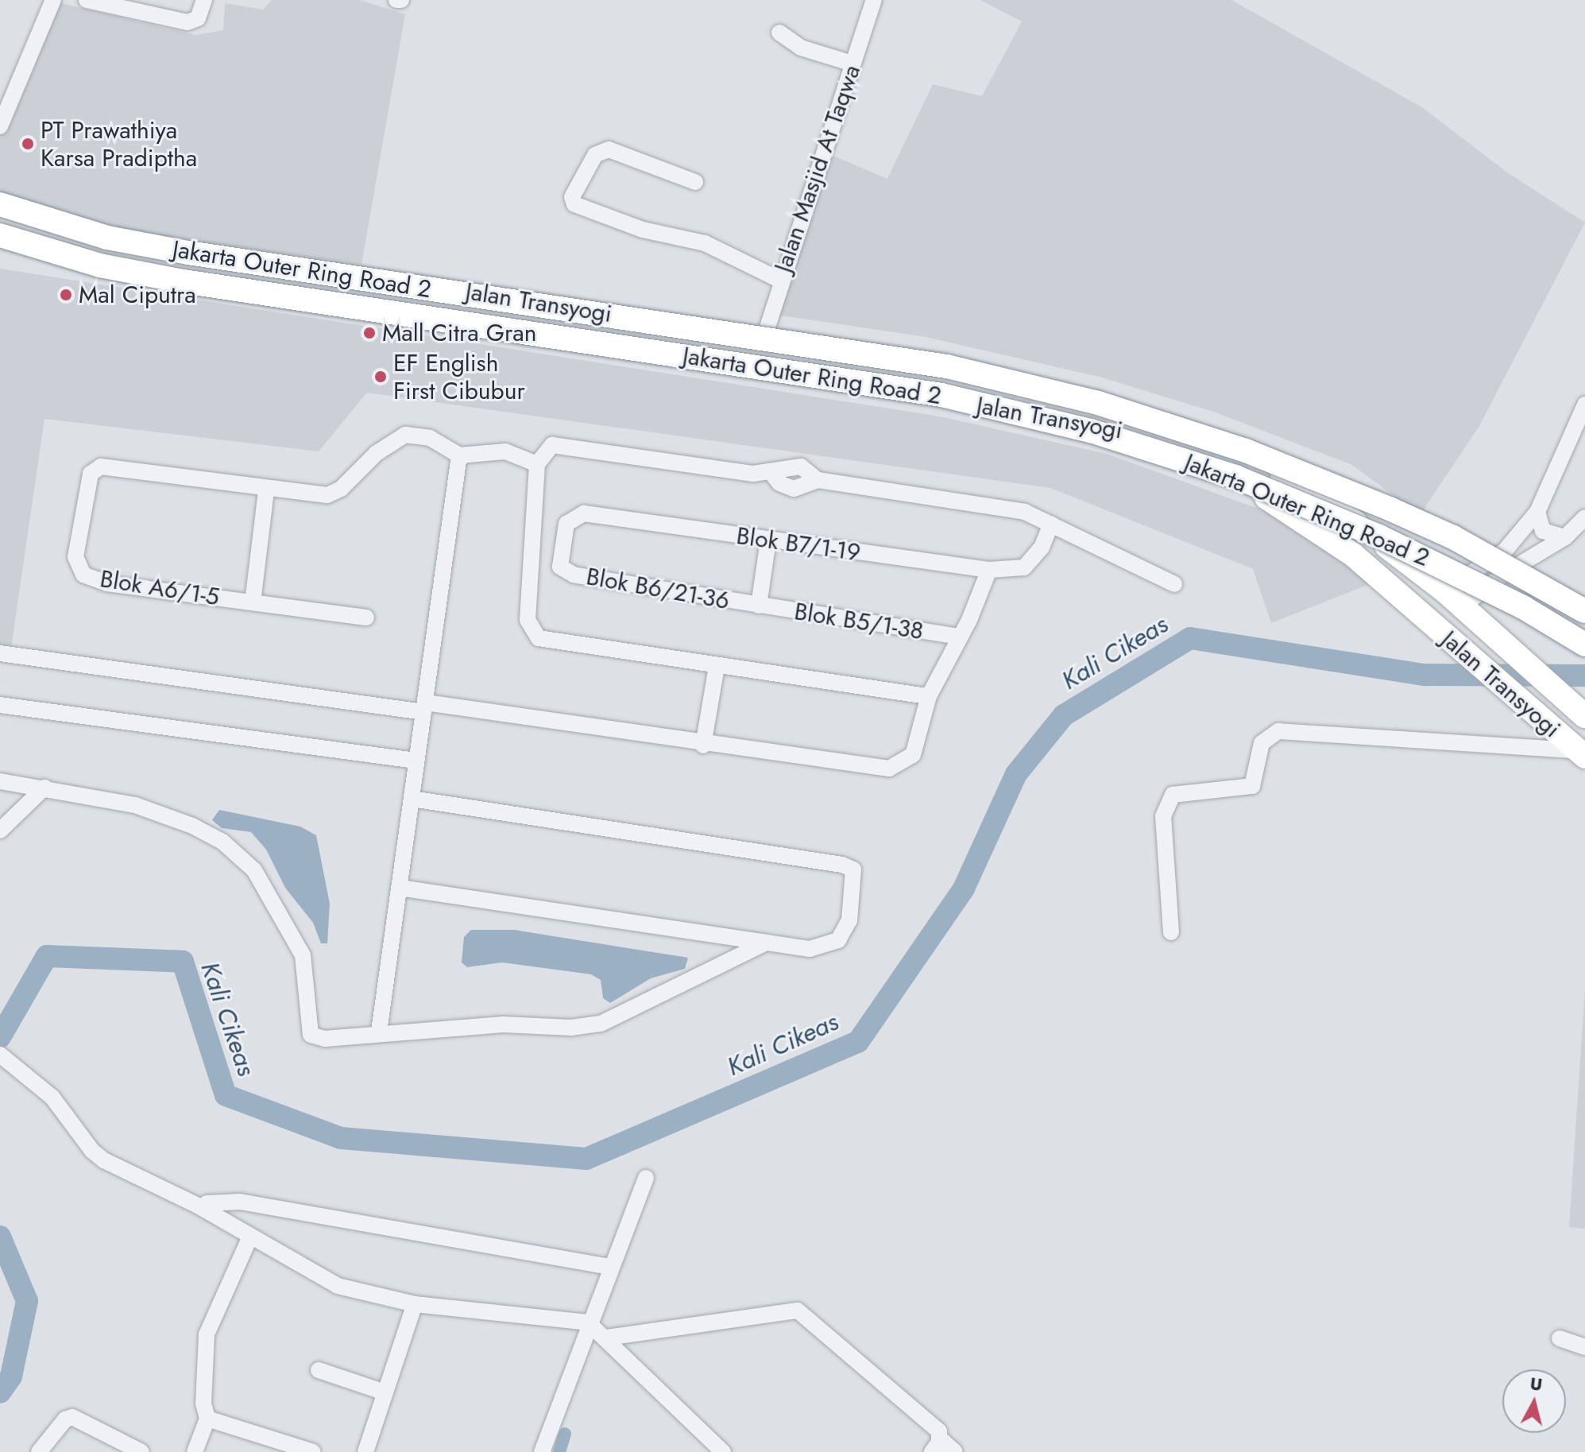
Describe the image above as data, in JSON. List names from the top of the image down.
{
  "streets": {
    "highway": ["Jakarta Outer Ring Road 2", "Jalan Transyogi"],
    "street": [
      "Jalan Masjid At Taqwa",
      "Blok B7/1-19",
      "Blok A6/1-5",
      "Blok B6/21-36",
      "Blok B5/1-38"
    ]
  },
  "crossings": [
    ["Jalan Masjid At Taqwa", "Jalan Transyogi"],
    ["Blok B7/1-19", "Blok B6/21-36"],
    ["Blok B6/21-36", "Blok B5/1-38"]
  ],
  "water": ["Kali Cikeas"],
  "places": [
    "PT Prawathiya Karsa Pradiptha",
    "Mal Ciputra",
    "Mall Citra Gran",
    "EF English First Cibubur"
  ],
  "north": "top"
}
